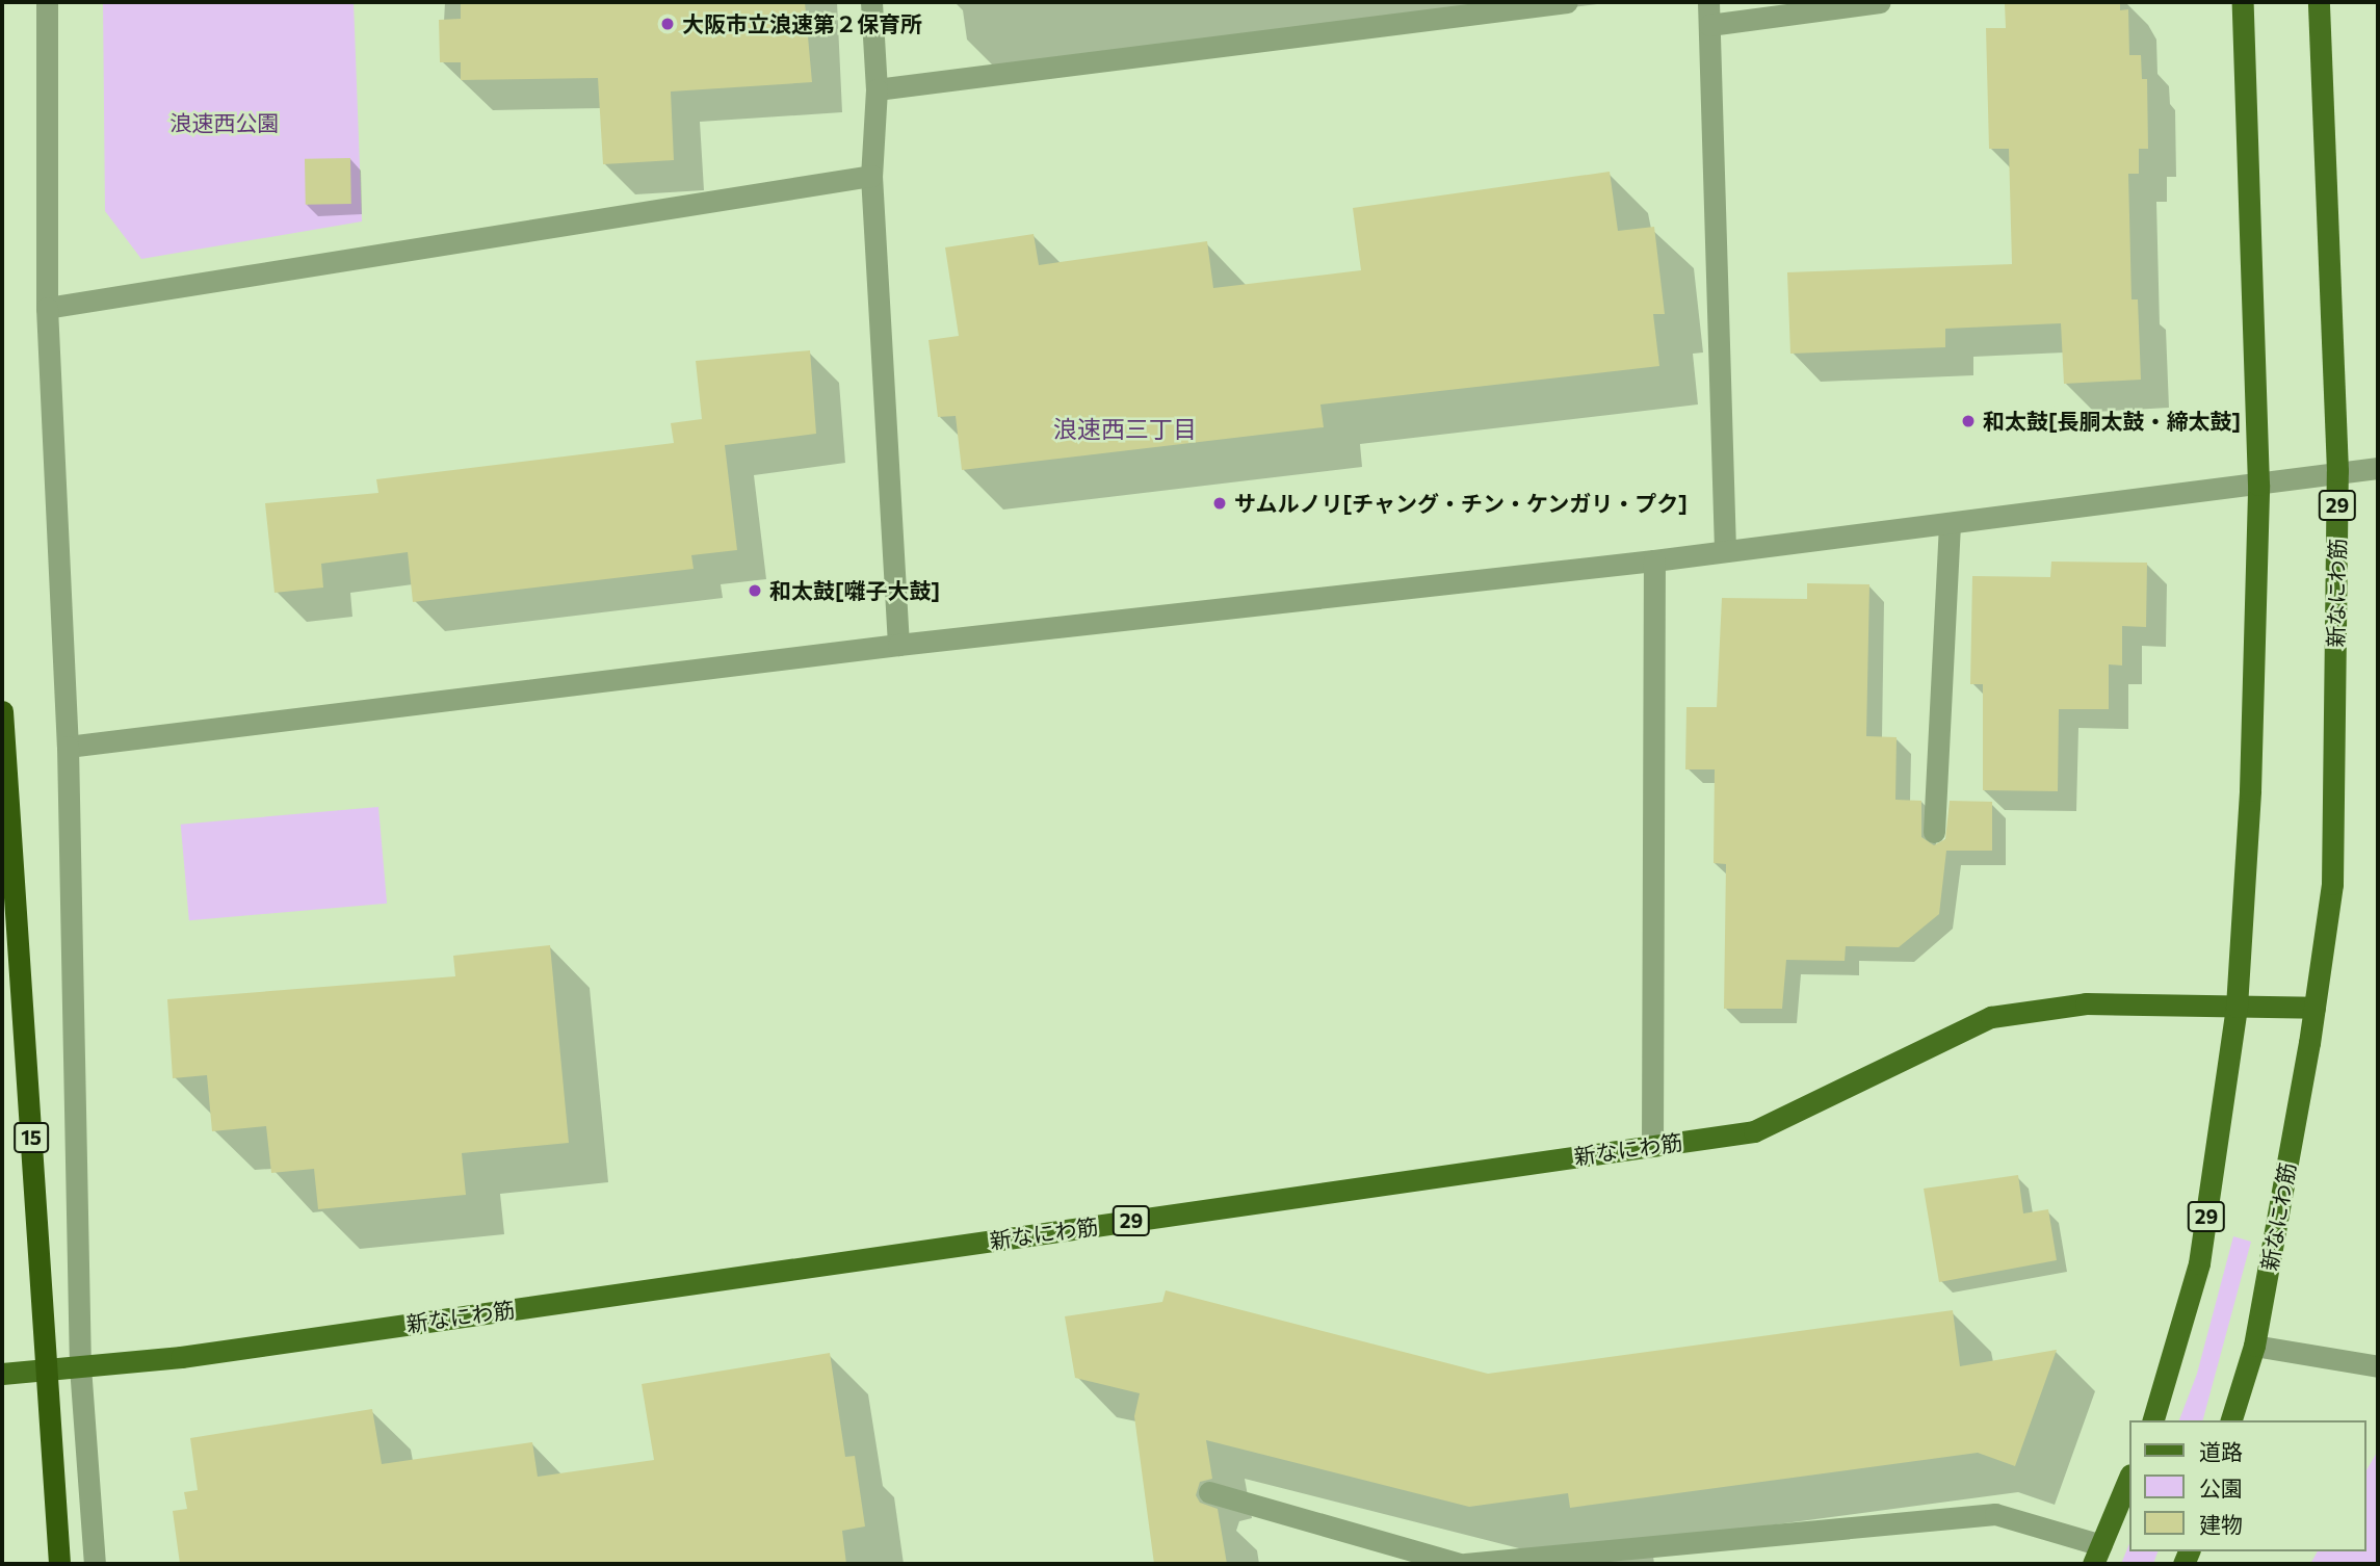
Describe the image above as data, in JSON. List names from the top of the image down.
{
  "streets": {
    "highway": ["15"],
    "main road": ["29", "新なにわ筋"]
  },
  "crossings": [
    ["29", "新なにわ筋"]
  ],
  "districts": ["浪速西三丁目"],
  "parks": ["浪速西公園"],
  "places": [
    "大阪市立浪速第２保育所",
    "和太鼓[長胴太鼓・締太鼓]",
    "サムルノリ[チャング・チン・ケンガリ・プク]",
    "和太鼓[囃子大鼓]"
  ],
  "legend": ["道路", "公園", "建物"]
}
